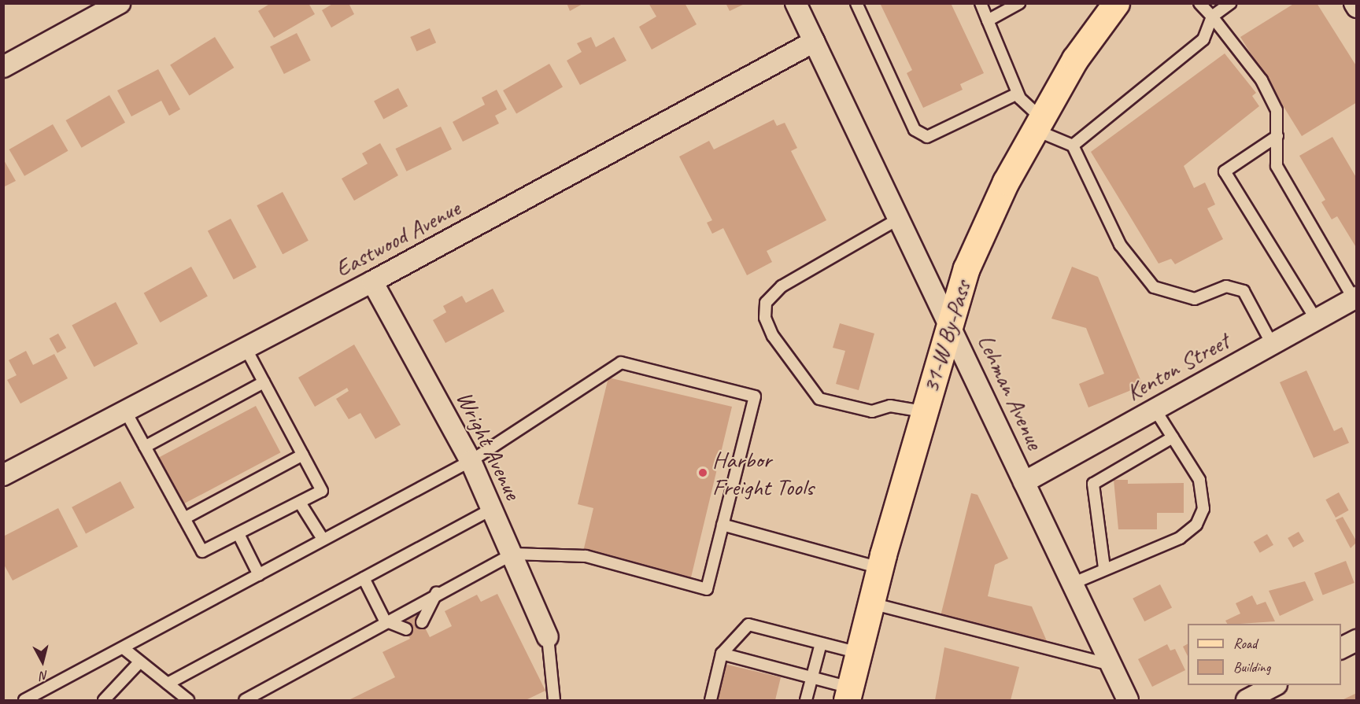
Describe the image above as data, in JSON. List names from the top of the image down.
{
  "streets": {
    "main road": ["31-W By-Pass"],
    "street": [
      "Eastwood Avenue",
      "Kenton Street",
      "Lehman Avenue",
      "Wright Avenue"
    ]
  },
  "crossings": [
    ["Eastwood Avenue", "Lehman Avenue"],
    ["Eastwood Avenue", "Wright Avenue"],
    ["31-W By-Pass", "Lehman Avenue"],
    ["Kenton Street", "Lehman Avenue"]
  ],
  "places": ["Harbor Freight Tools"],
  "legend": ["Road", "Building"],
  "north": "bottom"
}
